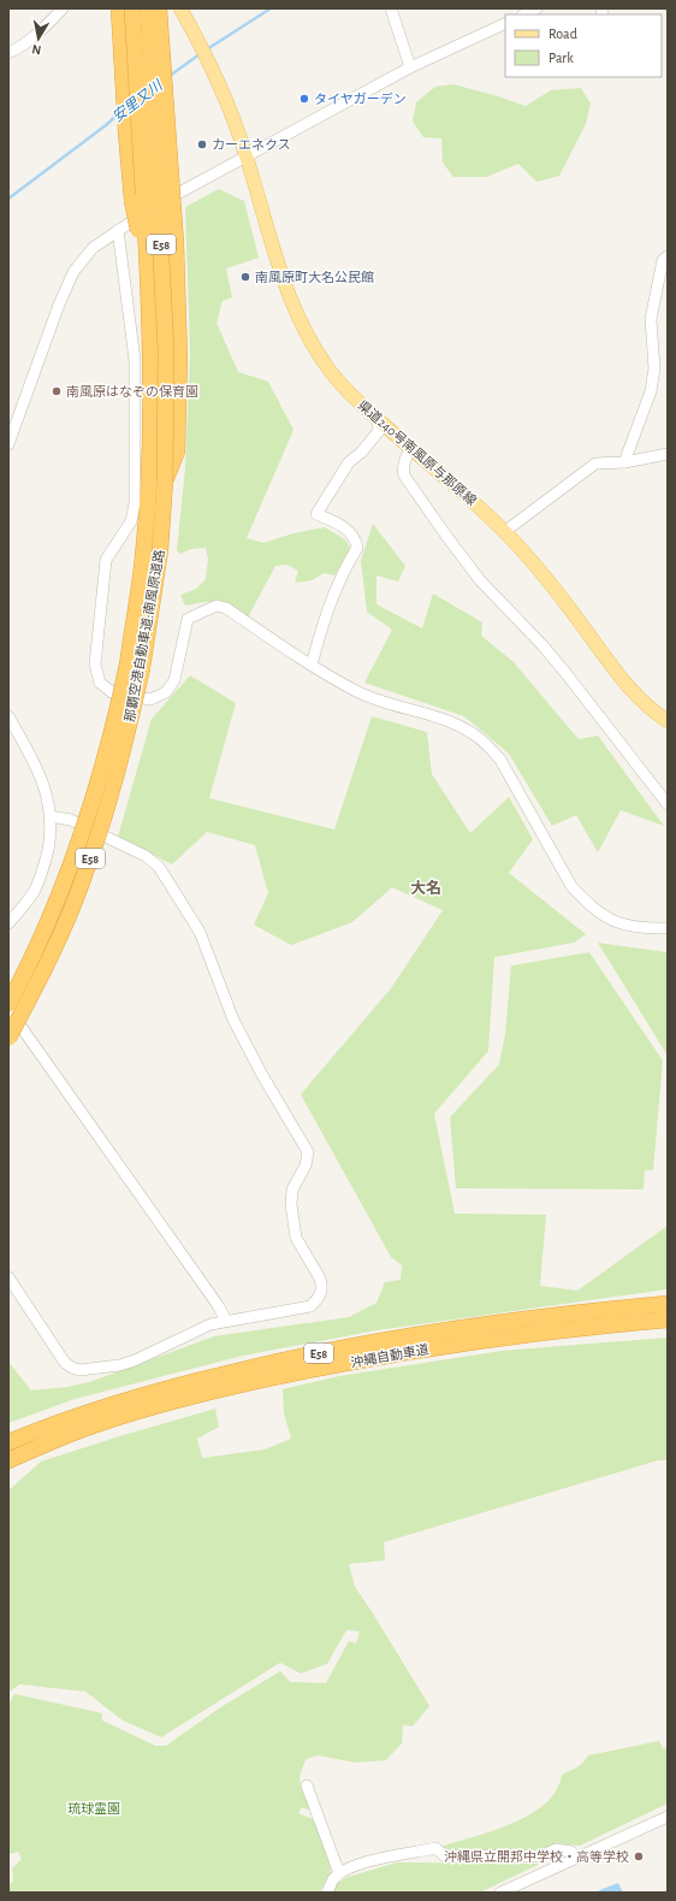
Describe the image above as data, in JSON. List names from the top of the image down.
{
  "streets": {
    "highway": ["E58", "那覇空港自動車道;南風原道路", "沖縄自動車道"],
    "main road": ["県道240号南風原与那原線"]
  },
  "districts": ["大名"],
  "water": ["安里又川"],
  "parks": ["琉球霊園"],
  "places": [
    "タイヤガーデン",
    "カーエネクス",
    "南風原町大名公民館",
    "南風原はなぞの保育園",
    "沖縄県立開邦中学校・高等学校"
  ],
  "legend": ["Road", "Park"],
  "north": "bottom"
}
